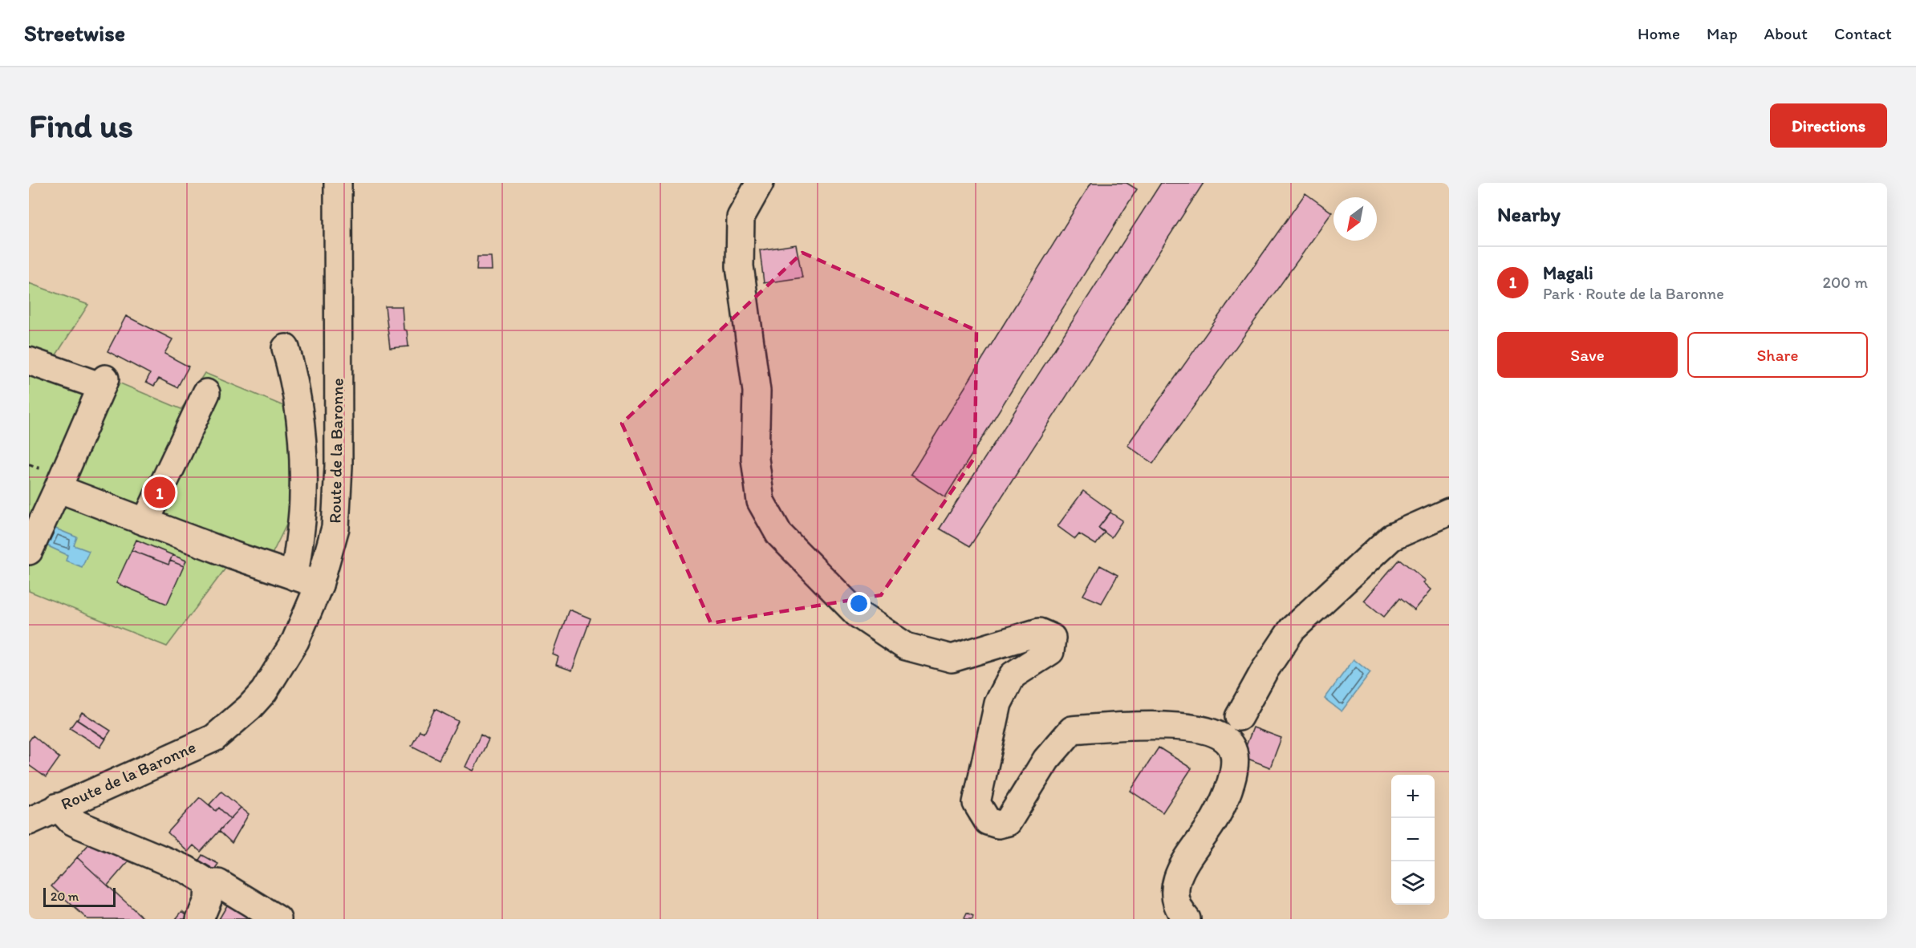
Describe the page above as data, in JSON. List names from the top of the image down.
{
  "streets": {
    "main road": ["Route de la Baronne"]
  },
  "scale_bar": "20 m",
  "north": "bottom left",
  "page": {
    "header": "Streetwise",
    "nav": [
      "Home",
      "Map",
      "About",
      "Contact"
    ],
    "buttons": [
      "Directions",
      ["Save", "Share"]
    ],
    "title": "Find us",
    "heading": "Nearby",
    "list": [
      {
        "mark": "1",
        "name": "Magali",
        "note": "Park · Route de la Baronne",
        "value": "200 m"
      }
    ],
    "pins": "1",
    "map_buttons": ["+", "−"],
    "scale": "20 m"
  }
}
